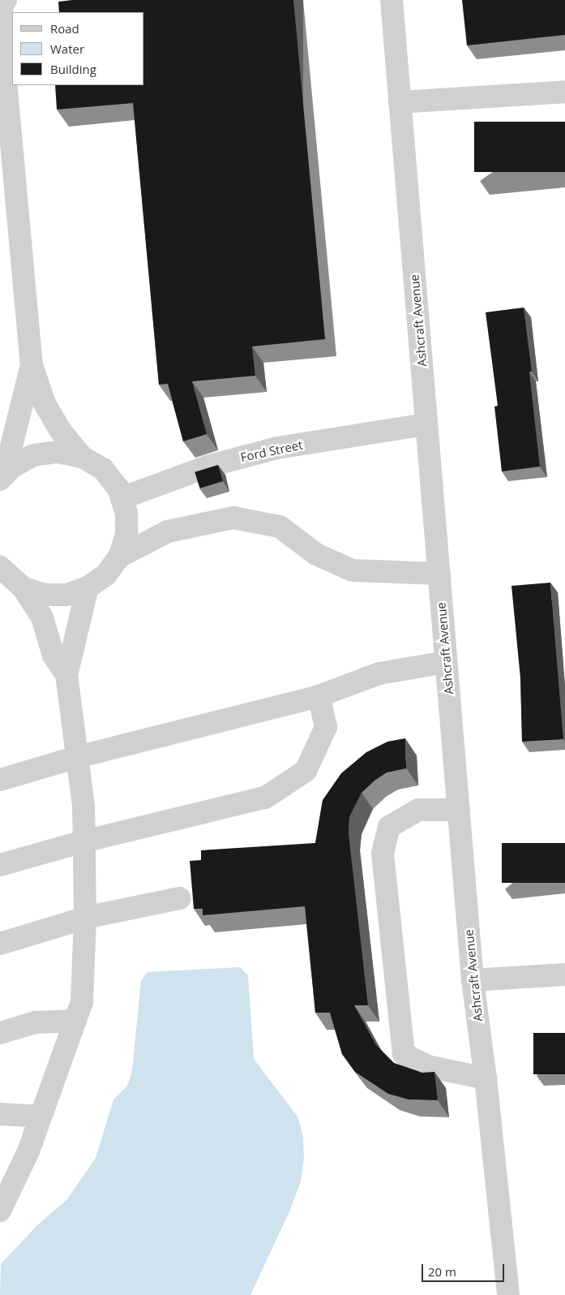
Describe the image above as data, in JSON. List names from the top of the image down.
{
  "streets": {
    "street": ["Ashcraft Avenue", "Ford Street"]
  },
  "crossings": [
    ["Ashcraft Avenue", "Ford Street"]
  ],
  "legend": ["Road", "Water", "Building"],
  "scale_bar": "20 m"
}
